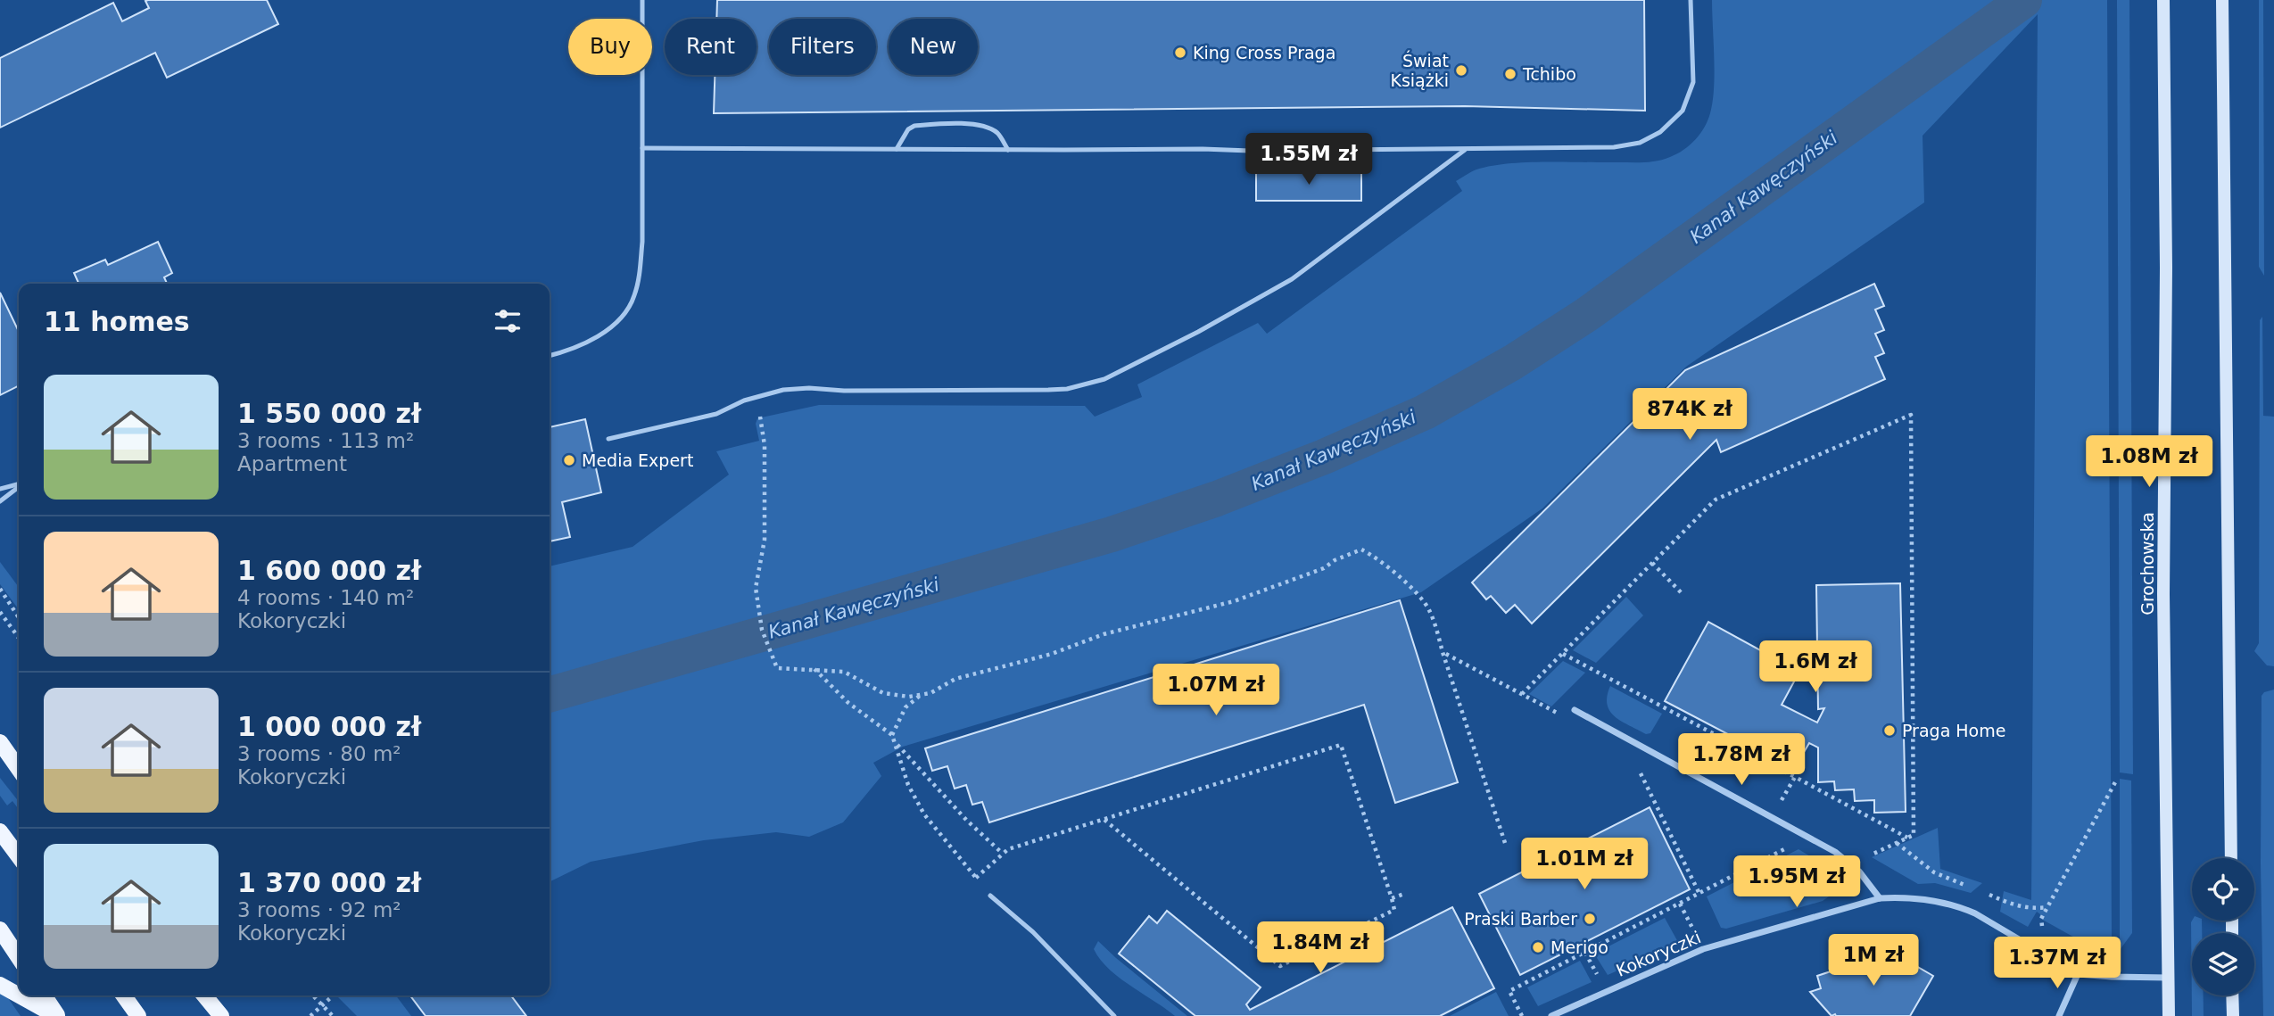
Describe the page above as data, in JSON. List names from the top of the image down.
{
  "streets": {
    "main road": ["Grochowska"],
    "street": ["Kokoryczki"]
  },
  "crossings": [
    ["Grochowska", "Kokoryczki"]
  ],
  "water": ["Kanał Kawęczyński"],
  "places": [
    "King Cross Praga",
    "Świat Książki",
    "Tchibo",
    "Media Expert",
    "Praga Home",
    "Praski Barber",
    "Merigo"
  ],
  "page": {
    "chip": [
      "Buy",
      "Rent",
      "Filters",
      "New"
    ],
    "price": [
      "1.55M zł",
      "874K zł",
      "1.08M zł",
      "1.6M zł",
      "1.07M zł",
      "1.78M zł",
      "1.01M zł",
      "1.95M zł",
      "1.84M zł",
      "1M zł",
      "1.37M zł"
    ],
    "heading": "11 homes",
    "list": [
      {
        "name": "1 550 000 zł",
        "note": "3 rooms · 113 m² · Apartment"
      },
      {
        "name": "1 600 000 zł",
        "note": "4 rooms · 140 m² · Kokoryczki"
      },
      {
        "name": "1 000 000 zł",
        "note": "3 rooms · 80 m² · Kokoryczki"
      },
      {
        "name": "1 370 000 zł",
        "note": "3 rooms · 92 m² · Kokoryczki"
      }
    ]
  }
}
